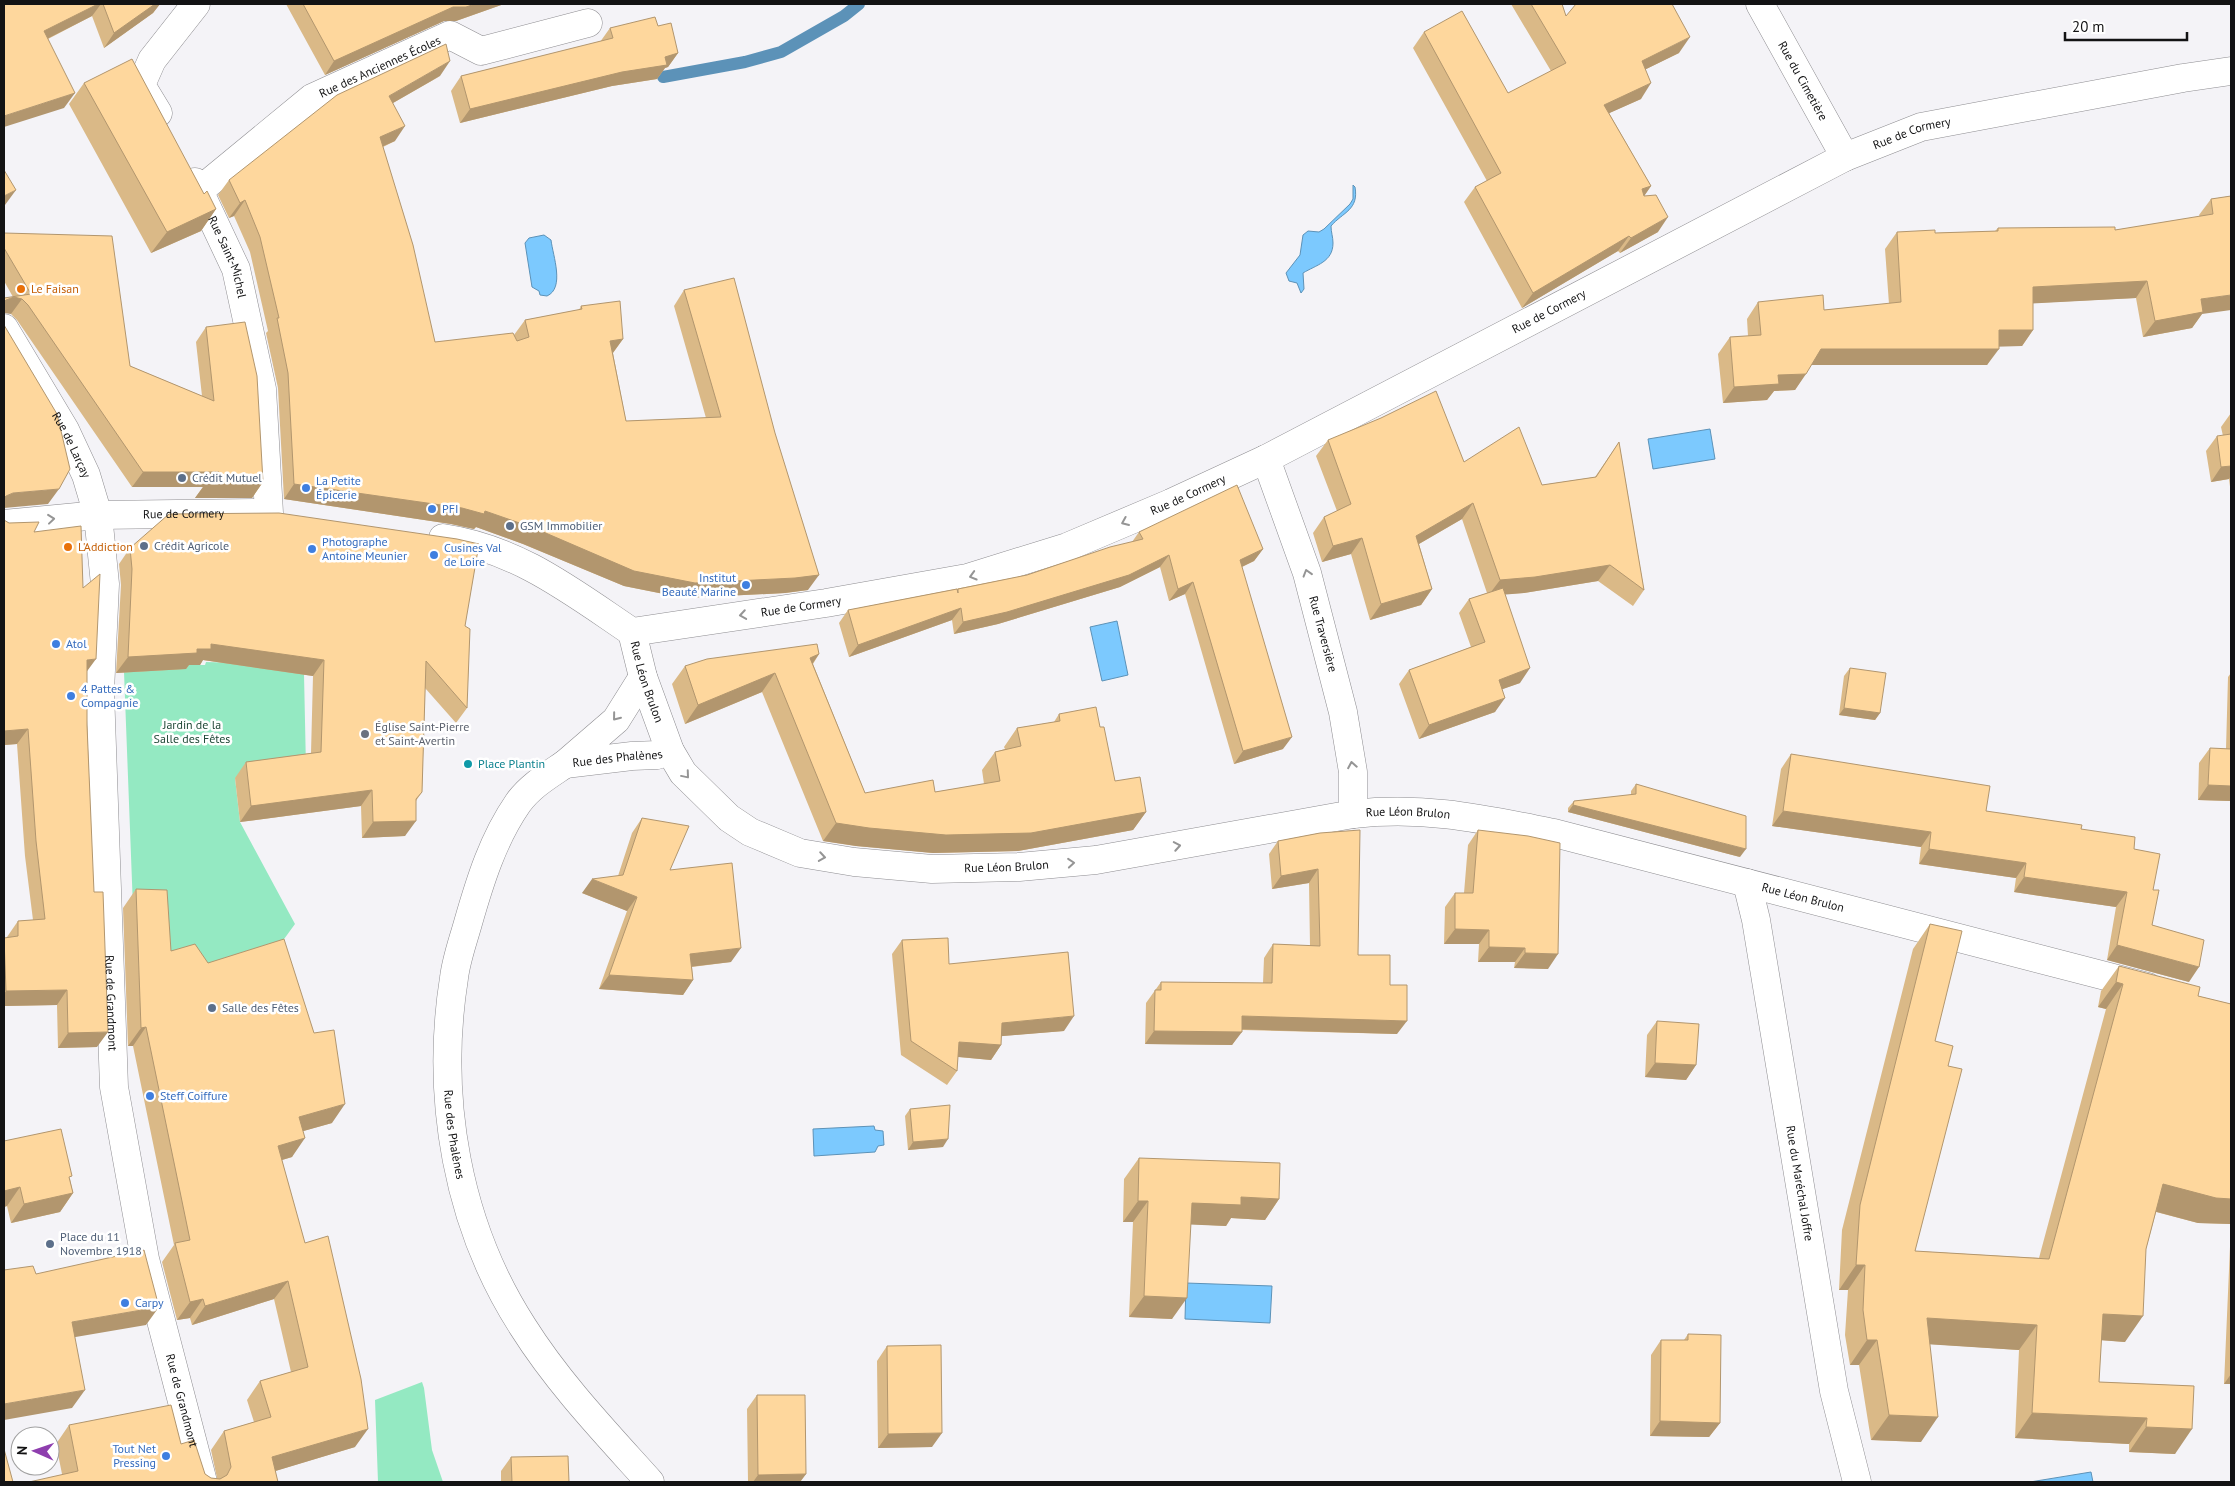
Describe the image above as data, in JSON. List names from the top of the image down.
{
  "streets": {
    "street": [
      "Rue des Anciennes Écoles",
      "Rue du Cimetière",
      "Rue de Cormery",
      "Rue Saint-Michel",
      "Rue de Larçay",
      "Rue Traversière",
      "Rue Léon Brulon",
      "Rue des Phalènes",
      "Rue de Grandmont",
      "Rue du Maréchal Joffre"
    ]
  },
  "crossings": [
    ["Rue des Anciennes Écoles", "Rue Saint-Michel"],
    ["Rue du Cimetière", "Rue de Cormery"],
    ["Rue de Cormery", "Rue Saint-Michel"],
    ["Rue de Cormery", "Rue de Larçay"],
    ["Rue de Cormery", "Rue Traversière"],
    ["Rue de Cormery", "Rue Léon Brulon"],
    ["Rue de Cormery", "Rue de Grandmont"],
    ["Rue de Larçay", "Rue de Grandmont"],
    ["Rue Traversière", "Rue Léon Brulon"],
    ["Rue Léon Brulon", "Rue des Phalènes"],
    ["Rue Léon Brulon", "Rue du Maréchal Joffre"]
  ],
  "one_way": ["Rue Traversière", "Rue Léon Brulon"],
  "parks": ["Jardin de la Salle des Fêtes"],
  "places": [
    "Le Faisan",
    "Crédit Mutuel",
    "La Petite Épicerie",
    "PFI",
    "GSM Immobilier",
    "Crédit Agricole",
    "L'Addiction",
    "Photographe Antoine Meunier",
    "Cusines Val de Loire",
    "Institut Beauté Marine",
    "Atol",
    "4 Pattes & Compagnie",
    "Église Saint-Pierre et Saint-Avertin",
    "Place Plantin",
    "Salle des Fêtes",
    "Steff Coiffure",
    "Place du 11 Novembre 1918",
    "Carpy",
    "Tout Net Pressing"
  ],
  "scale_bar": "20 m",
  "north": "left"
}
